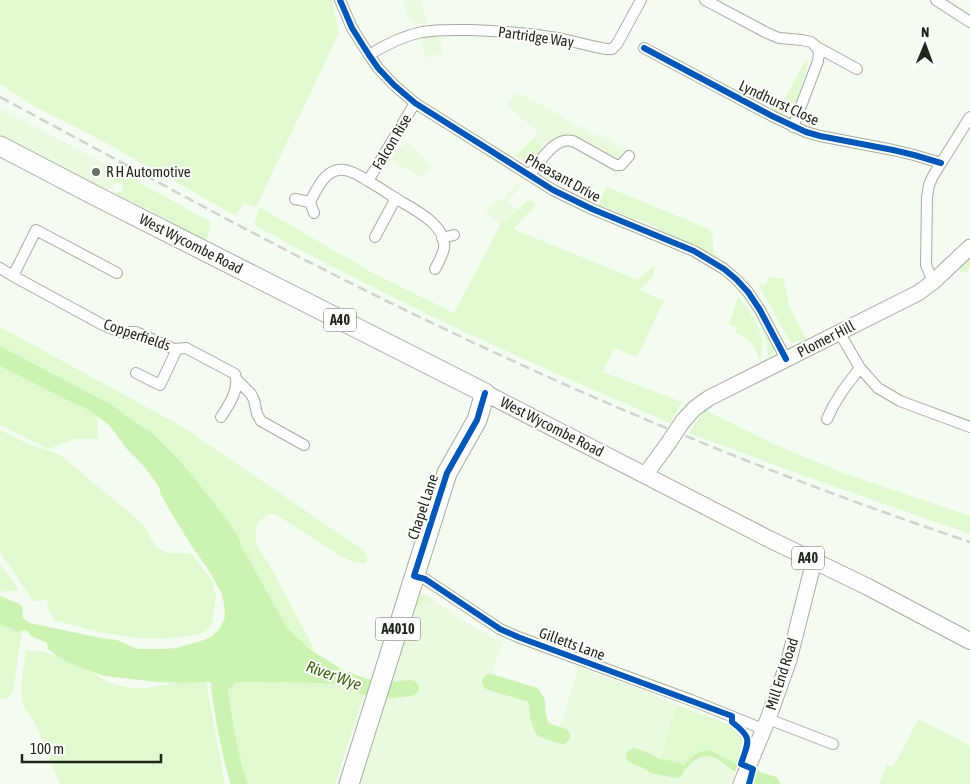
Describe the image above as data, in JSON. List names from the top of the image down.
{
  "streets": {
    "highway": [
      "West Wycombe Road",
      "A40",
      "Chapel Lane",
      "A4010"
    ],
    "street": [
      "Partridge Way",
      "Lyndhurst Close",
      "Falcon Rise",
      "Pheasant Drive",
      "Copperfields",
      "Plomer Hill",
      "Gilletts Lane",
      "Mill End Road"
    ]
  },
  "crossings": [
    ["Partridge Way", "Pheasant Drive"],
    ["Falcon Rise", "Pheasant Drive"],
    ["Pheasant Drive", "Plomer Hill"],
    ["West Wycombe Road", "Plomer Hill"],
    ["West Wycombe Road", "Chapel Lane"],
    ["West Wycombe Road", "Mill End Road"],
    ["Chapel Lane", "Gilletts Lane"],
    ["Gilletts Lane", "Mill End Road"]
  ],
  "water": ["River Wye"],
  "places": ["R H Automotive"],
  "scale_bar": "100 m",
  "north": "top"
}
